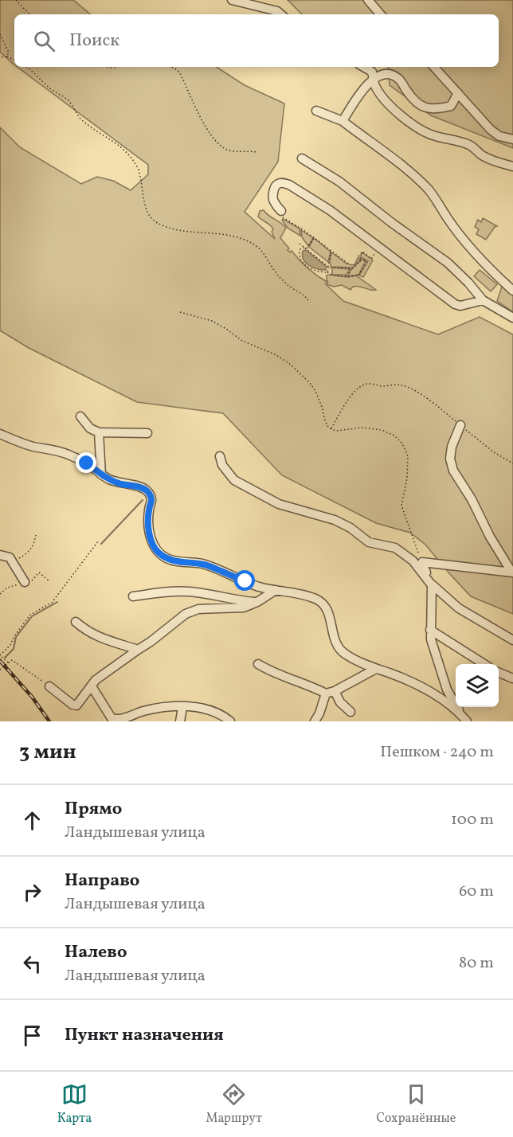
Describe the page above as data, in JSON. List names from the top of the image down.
{
  "page": {
    "search": "Поиск",
    "heading": ["3 мин", "Пешком · 240 m"],
    "list": [
      ["Прямо", "Ландышевая улица", "100 m"],
      ["Направо", "Ландышевая улица", "60 m"],
      ["Налево", "Ландышевая улица", "80 m"],
      "Пункт назначения"
    ],
    "nav": ["Карта", "Маршрут", "Сохранённые"]
  }
}
